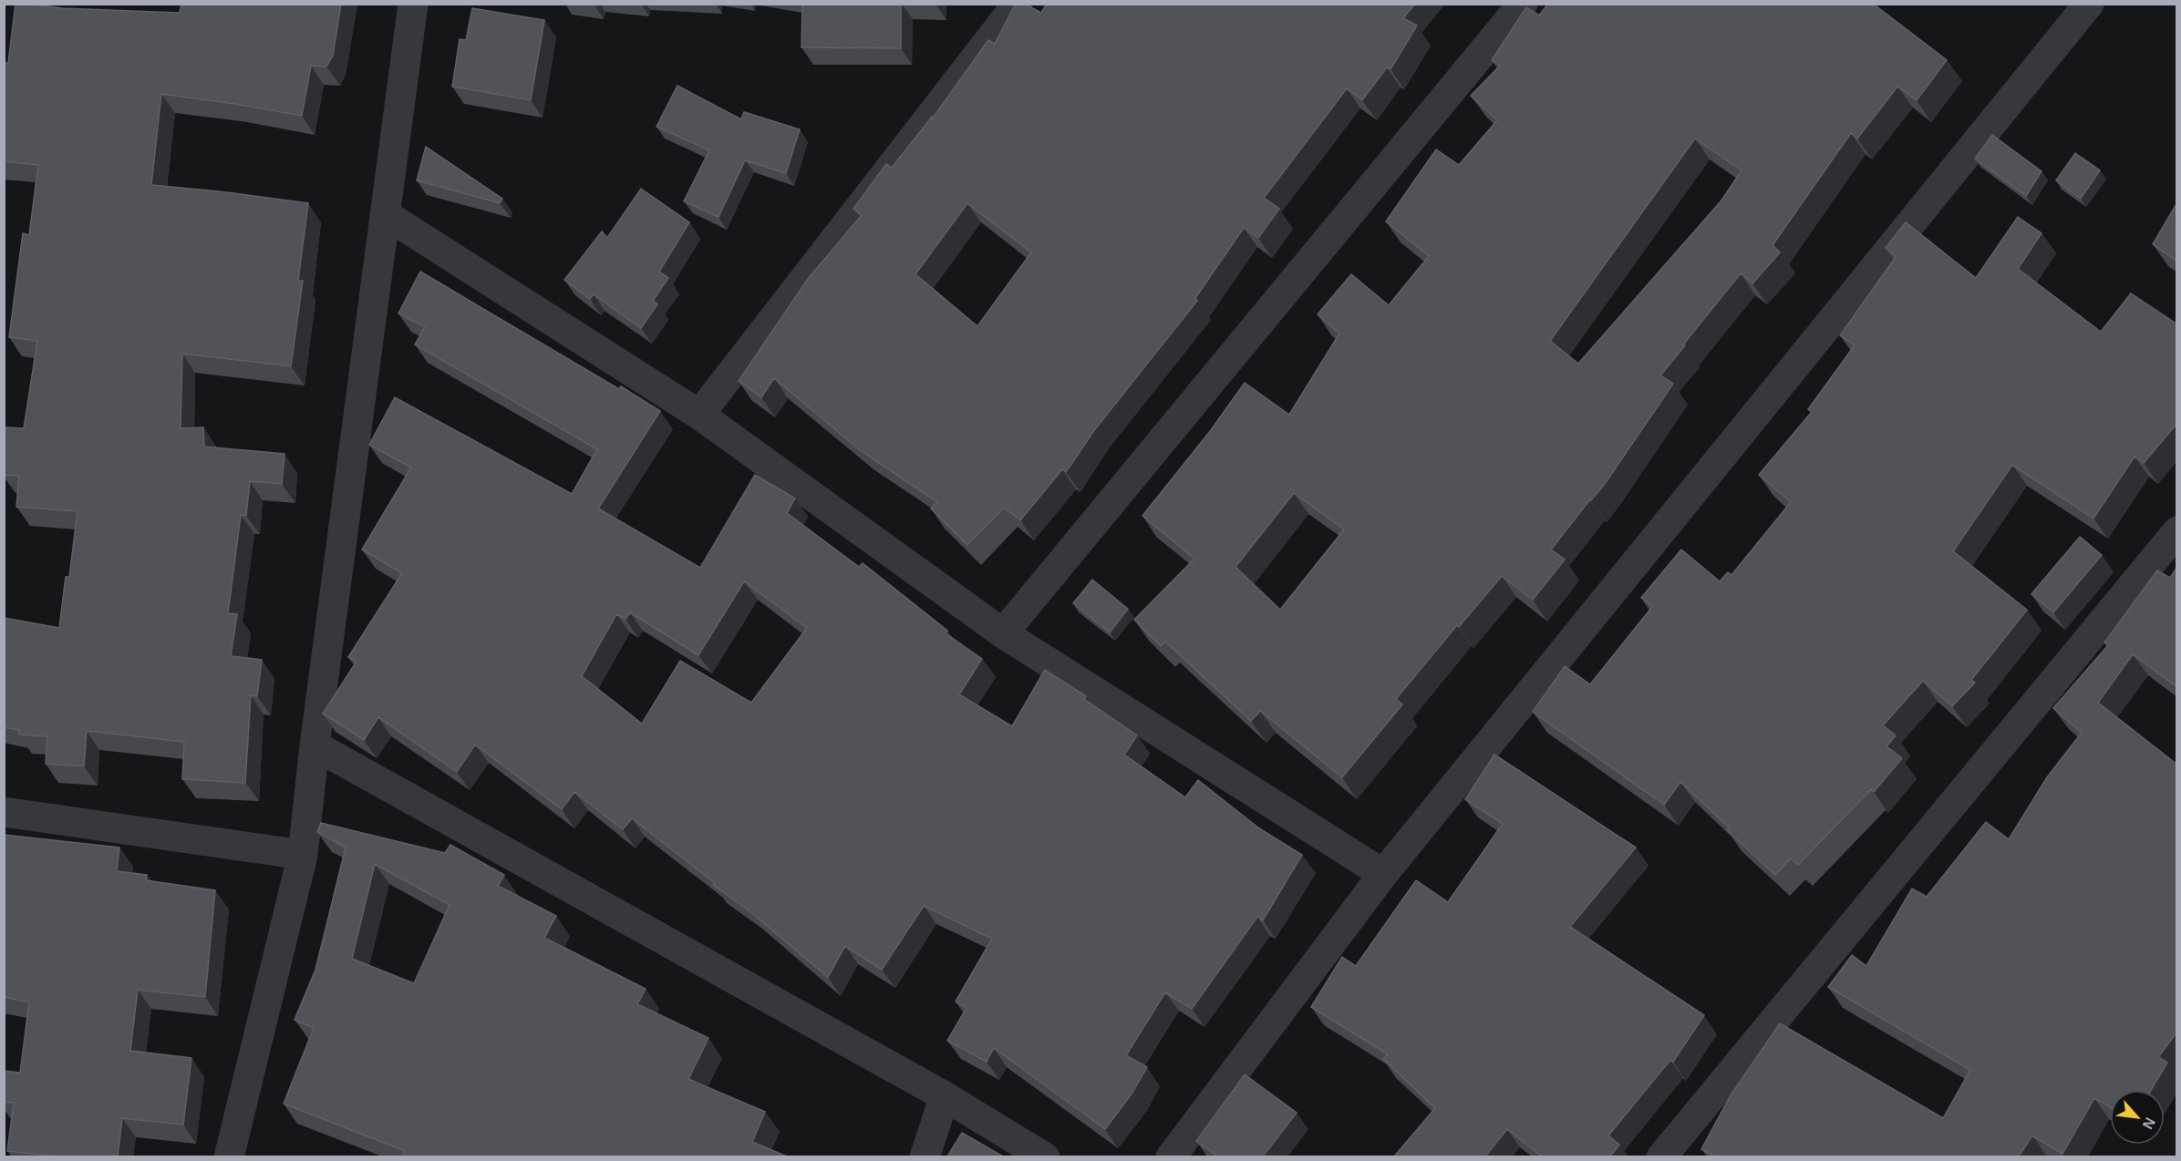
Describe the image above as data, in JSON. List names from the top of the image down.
{
  "north": "bottom right"
}
